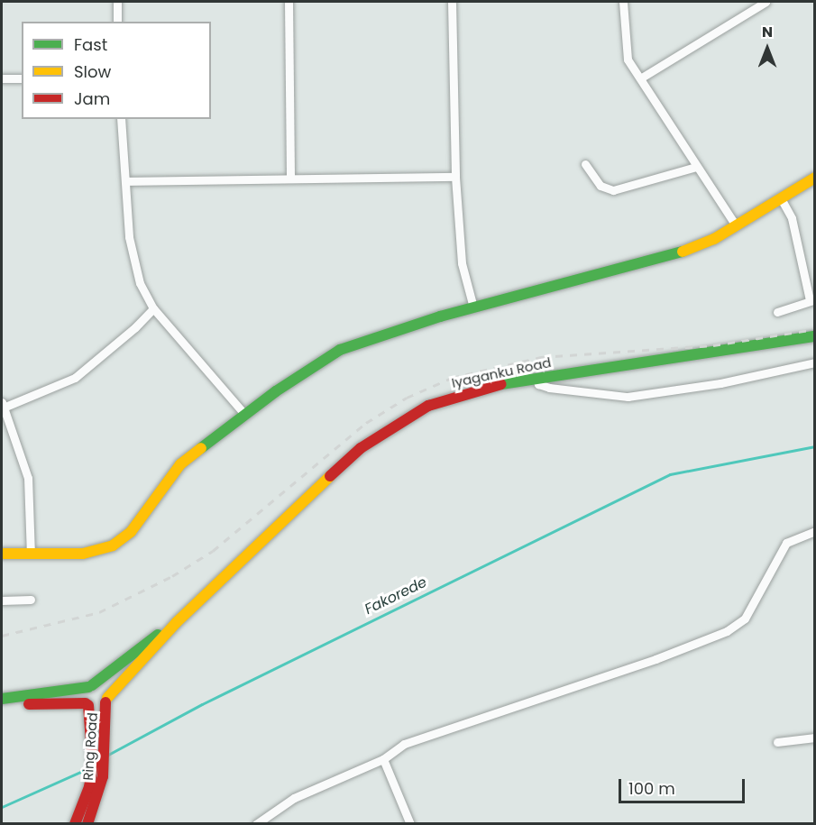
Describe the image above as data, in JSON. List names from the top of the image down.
{
  "streets": {
    "main road": ["Iyaganku Road", "Ring Road"]
  },
  "crossings": [
    ["Iyaganku Road", "Ring Road"]
  ],
  "water": ["Fakorede"],
  "legend": ["Fast", "Slow", "Jam"],
  "scale_bar": "100 m",
  "north": "top"
}
